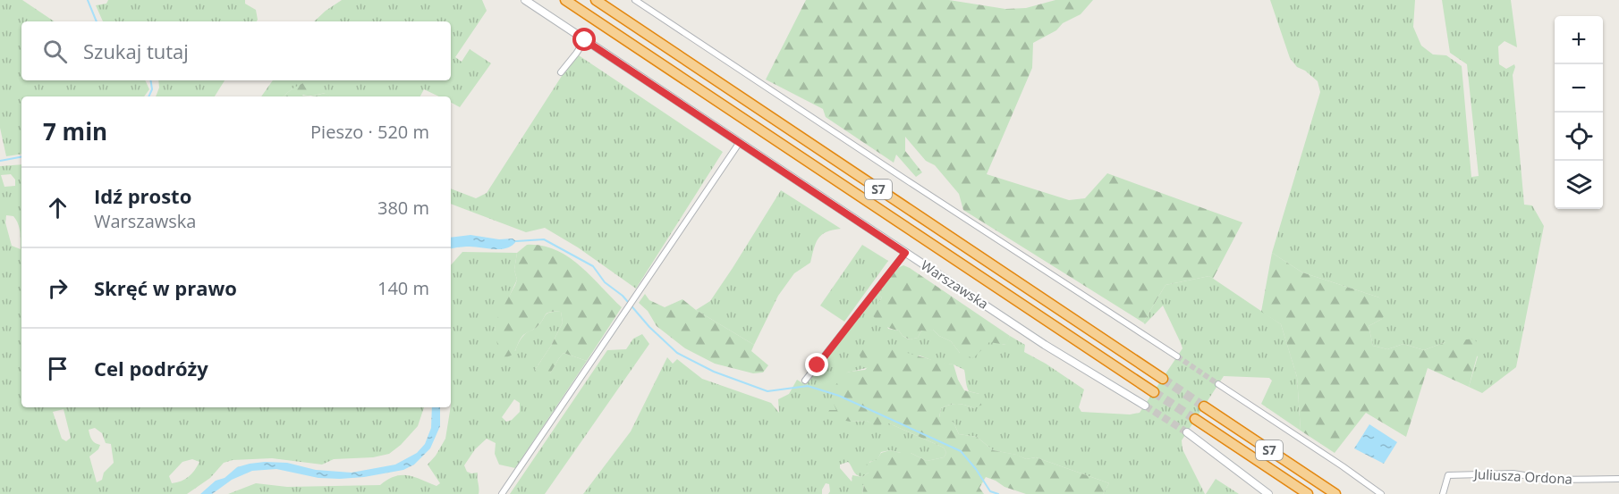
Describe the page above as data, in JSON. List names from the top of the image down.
{
  "streets": {
    "highway": ["S7"],
    "street": ["Warszawska", "Juliusza Ordona"]
  },
  "page": {
    "map_buttons": ["+", "−"],
    "search": "Szukaj tutaj",
    "heading": ["7 min", "Pieszo · 520 m"],
    "list": [
      ["Idź prosto", "Warszawska", "380 m"],
      ["Skręć w prawo", "140 m"],
      "Cel podróży"
    ]
  }
}
